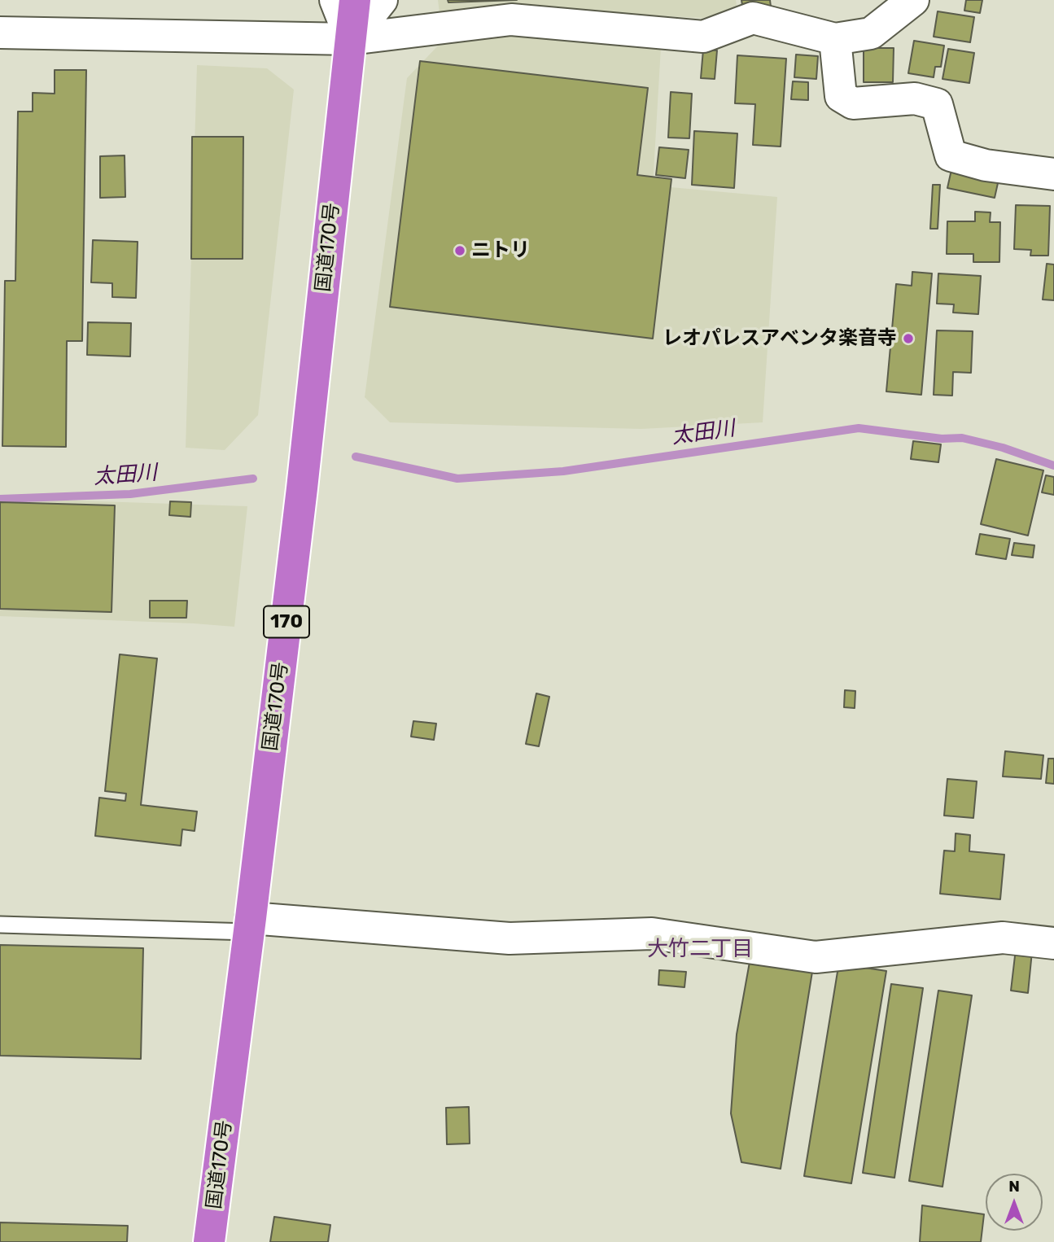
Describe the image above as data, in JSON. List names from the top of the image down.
{
  "streets": {
    "highway": ["国道170号", "170"]
  },
  "districts": ["大竹二丁目"],
  "water": ["太田川"],
  "places": ["ニトリ", "レオパレスアベンタ楽音寺"],
  "north": "top"
}
